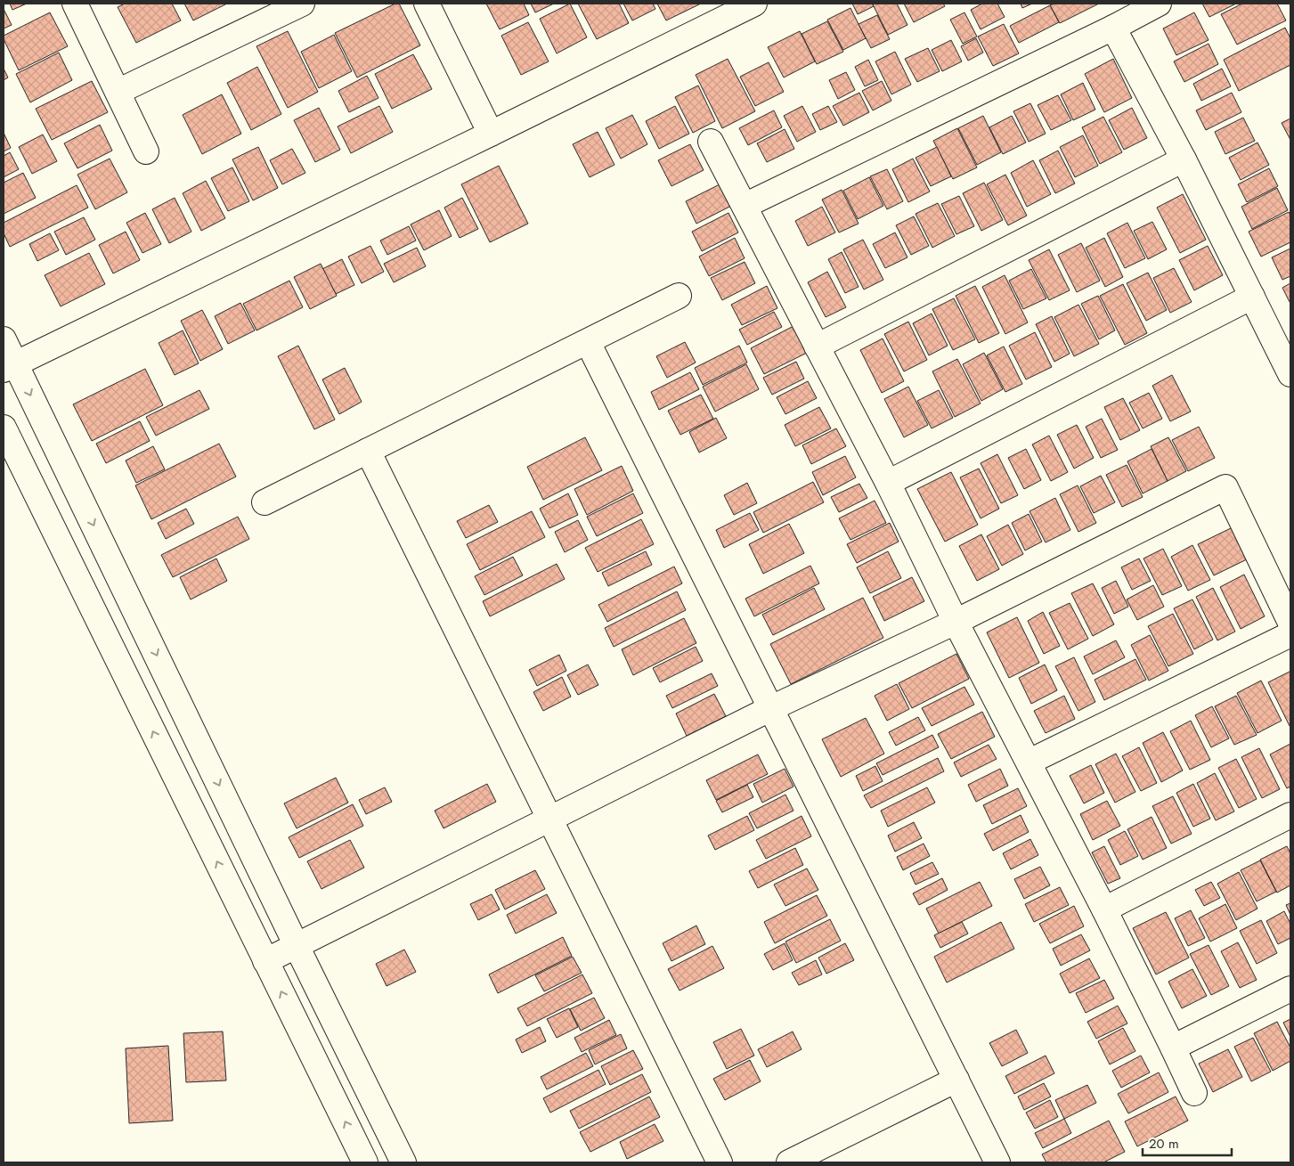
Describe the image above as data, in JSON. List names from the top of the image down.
{
  "scale_bar": "20 m"
}
